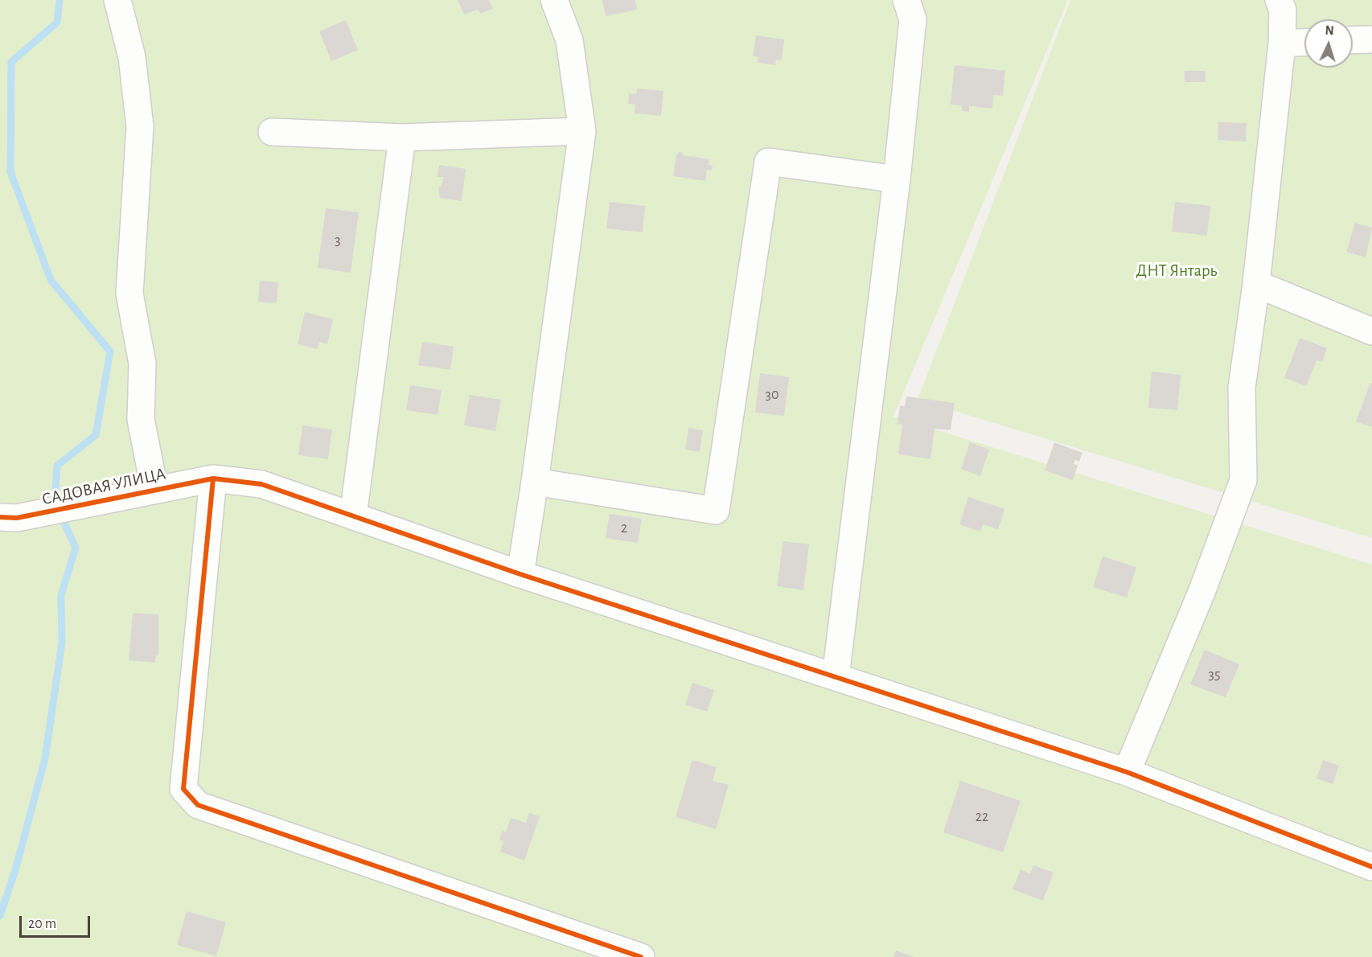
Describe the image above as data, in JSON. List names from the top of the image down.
{
  "streets": {
    "street": ["САДОВАЯ УЛИЦА"]
  },
  "parks": ["ДНТ Янтарь"],
  "house_numbers": [
    "3",
    "30",
    "2",
    "35",
    "22"
  ],
  "scale_bar": "20 m",
  "north": "top"
}
